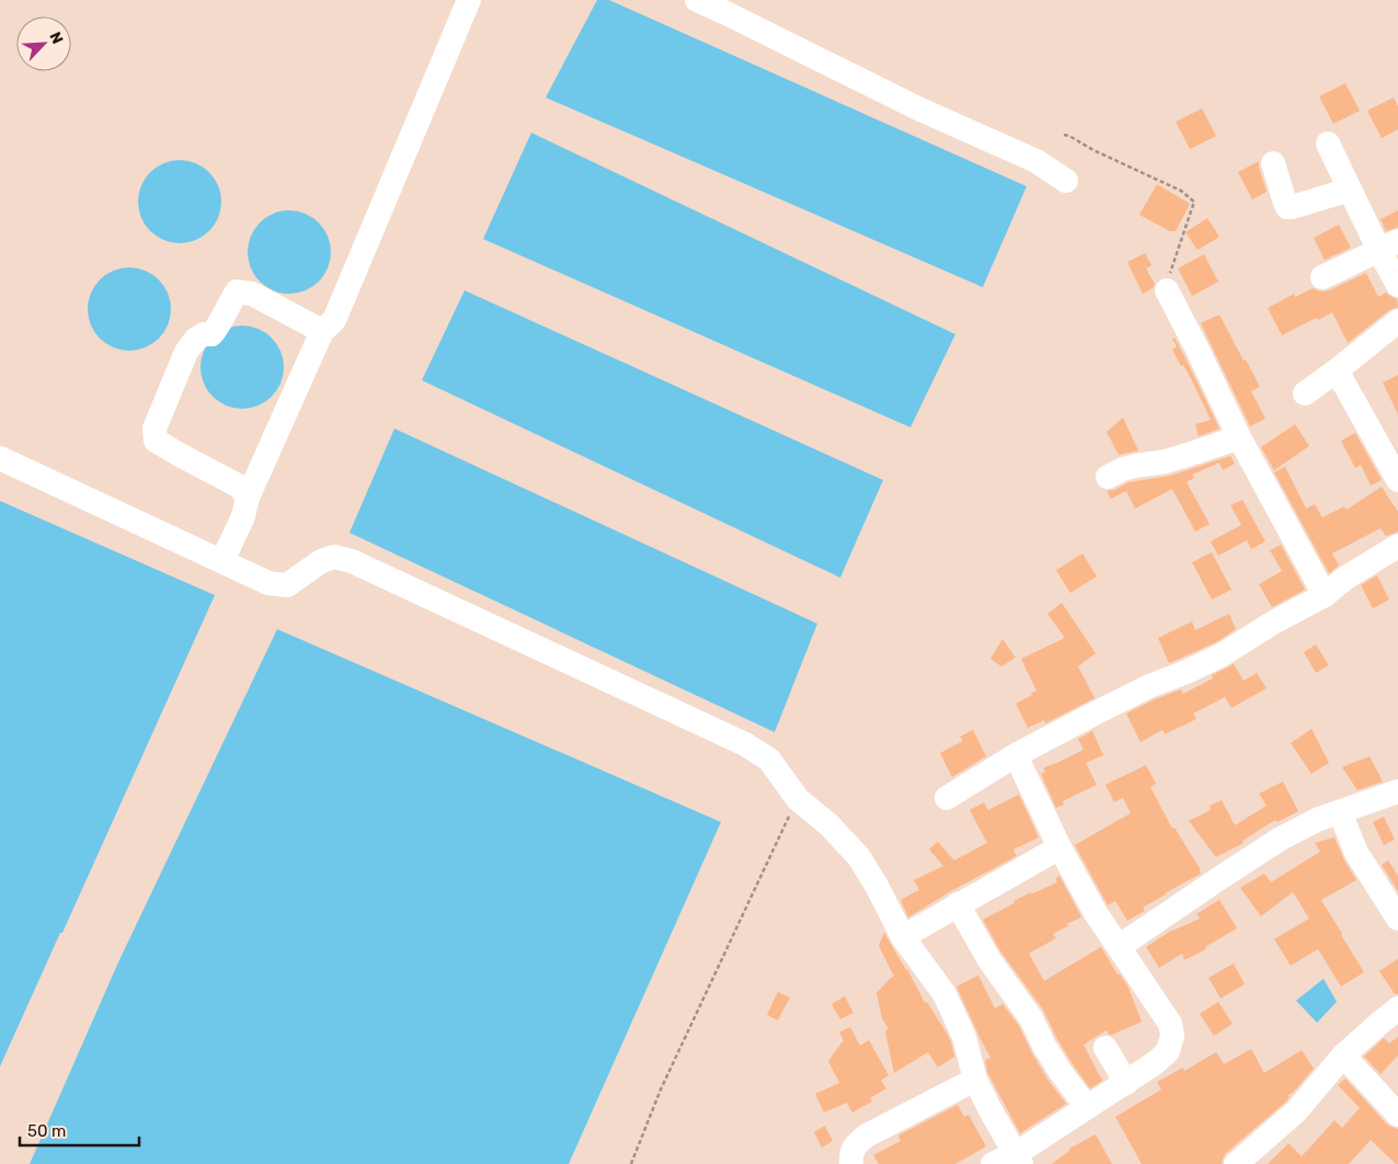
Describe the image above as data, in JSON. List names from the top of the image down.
{
  "scale_bar": "50 m",
  "north": "top right"
}
